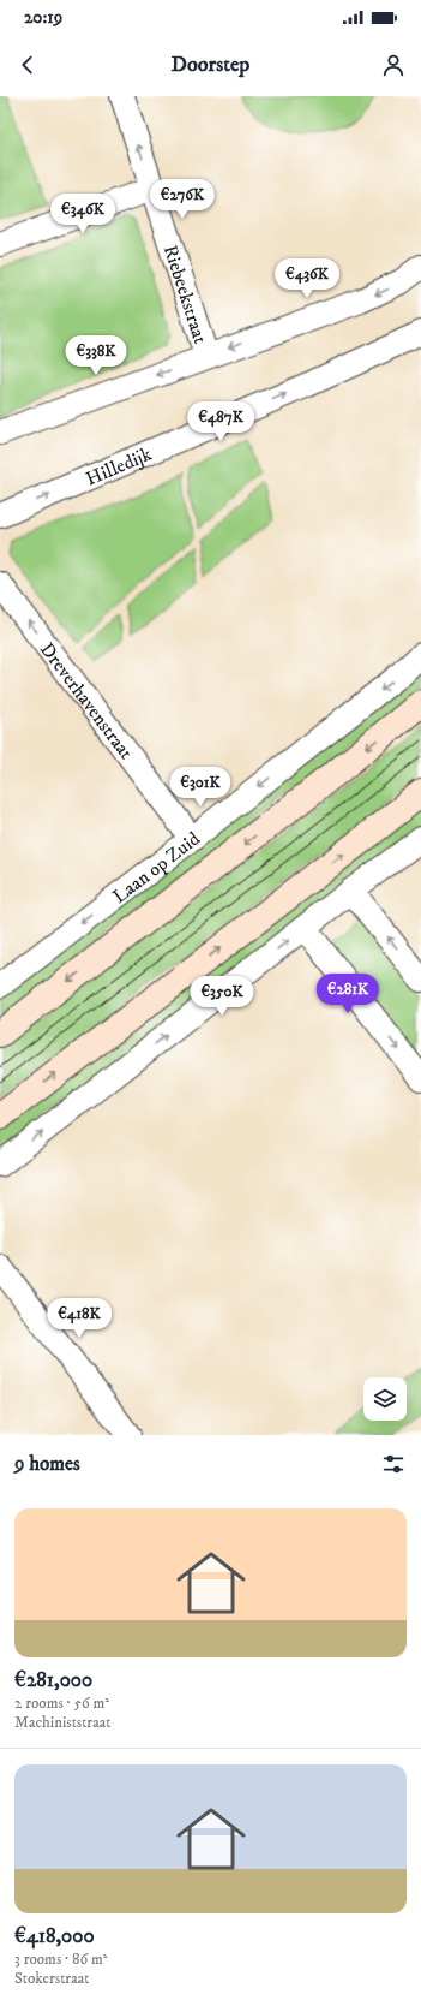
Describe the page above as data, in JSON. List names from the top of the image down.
{
  "streets": {
    "main road": ["Laan op Zuid"],
    "street": ["Riebeekstraat", "Hilledijk", "Dreverhavenstraat"]
  },
  "crossings": [
    ["Dreverhavenstraat", "Laan op Zuid"]
  ],
  "one_way": ["Riebeekstraat", "Dreverhavenstraat"],
  "page": {
    "status": "20:19",
    "header": "Doorstep",
    "price": [
      "€276K",
      "€346K",
      "€436K",
      "€338K",
      "€487K",
      "€301K",
      "€281K",
      "€350K",
      "€418K"
    ],
    "heading": "9 homes",
    "list": [
      {
        "name": "€281,000",
        "note": "2 rooms · 56 m² · Machiniststraat"
      },
      {
        "name": "€418,000",
        "note": "3 rooms · 86 m² · Stokerstraat"
      }
    ]
  }
}
